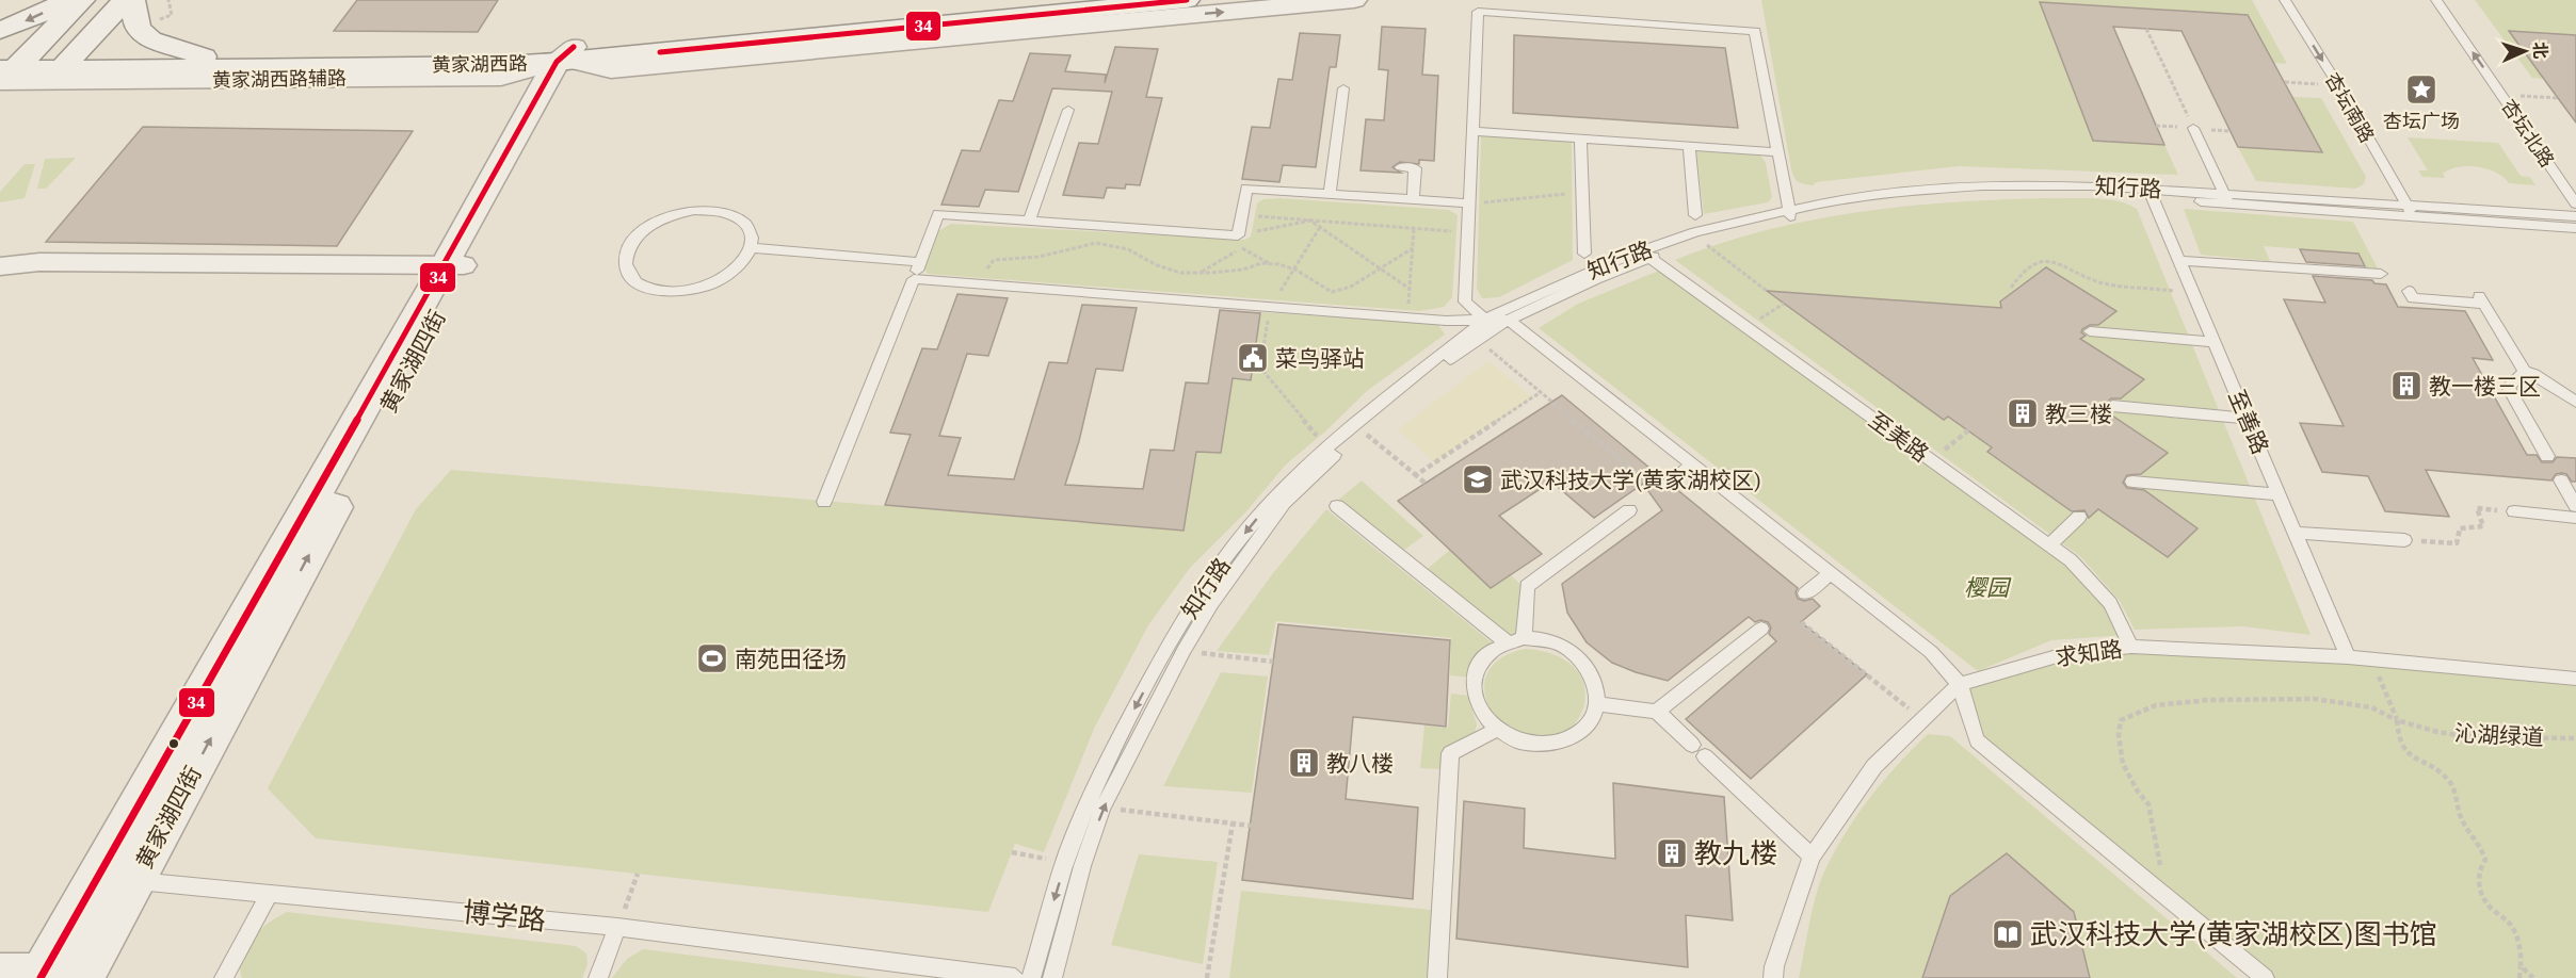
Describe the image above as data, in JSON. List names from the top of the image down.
{
  "streets": {
    "street": ["黄家湖西路", "黄家湖西路辅路", "黄家湖四街"],
    "lane": [
      "杏坛南路",
      "杏坛北路",
      "知行路",
      "至善路",
      "至美路",
      "求知路",
      "博学路"
    ],
    "path": ["沁湖绿道"]
  },
  "crossings": [
    ["黄家湖西路", "黄家湖西路辅路"],
    ["黄家湖西路", "黄家湖四街"],
    ["黄家湖西路辅路", "黄家湖四街"],
    ["杏坛南路", "知行路"],
    ["知行路", "至善路"],
    ["知行路", "至美路"],
    ["黄家湖四街", "博学路"],
    ["至善路", "求知路"],
    ["至美路", "求知路"]
  ],
  "one_way": ["黄家湖西路辅路", "杏坛南路", "杏坛北路"],
  "parks": ["樱园"],
  "places": {
    "place": ["杏坛广场"],
    "public building": ["菜鸟驿站"],
    "building": [
      "教一楼三区",
      "教三楼",
      "教八楼",
      "教九楼"
    ],
    "school or university": ["武汉科技大学(黄家湖校区)"],
    "sports": ["南苑田径场"],
    "library": ["武汉科技大学(黄家湖校区)图书馆"]
  },
  "lines": ["transit line 34"],
  "north": "right"
}
